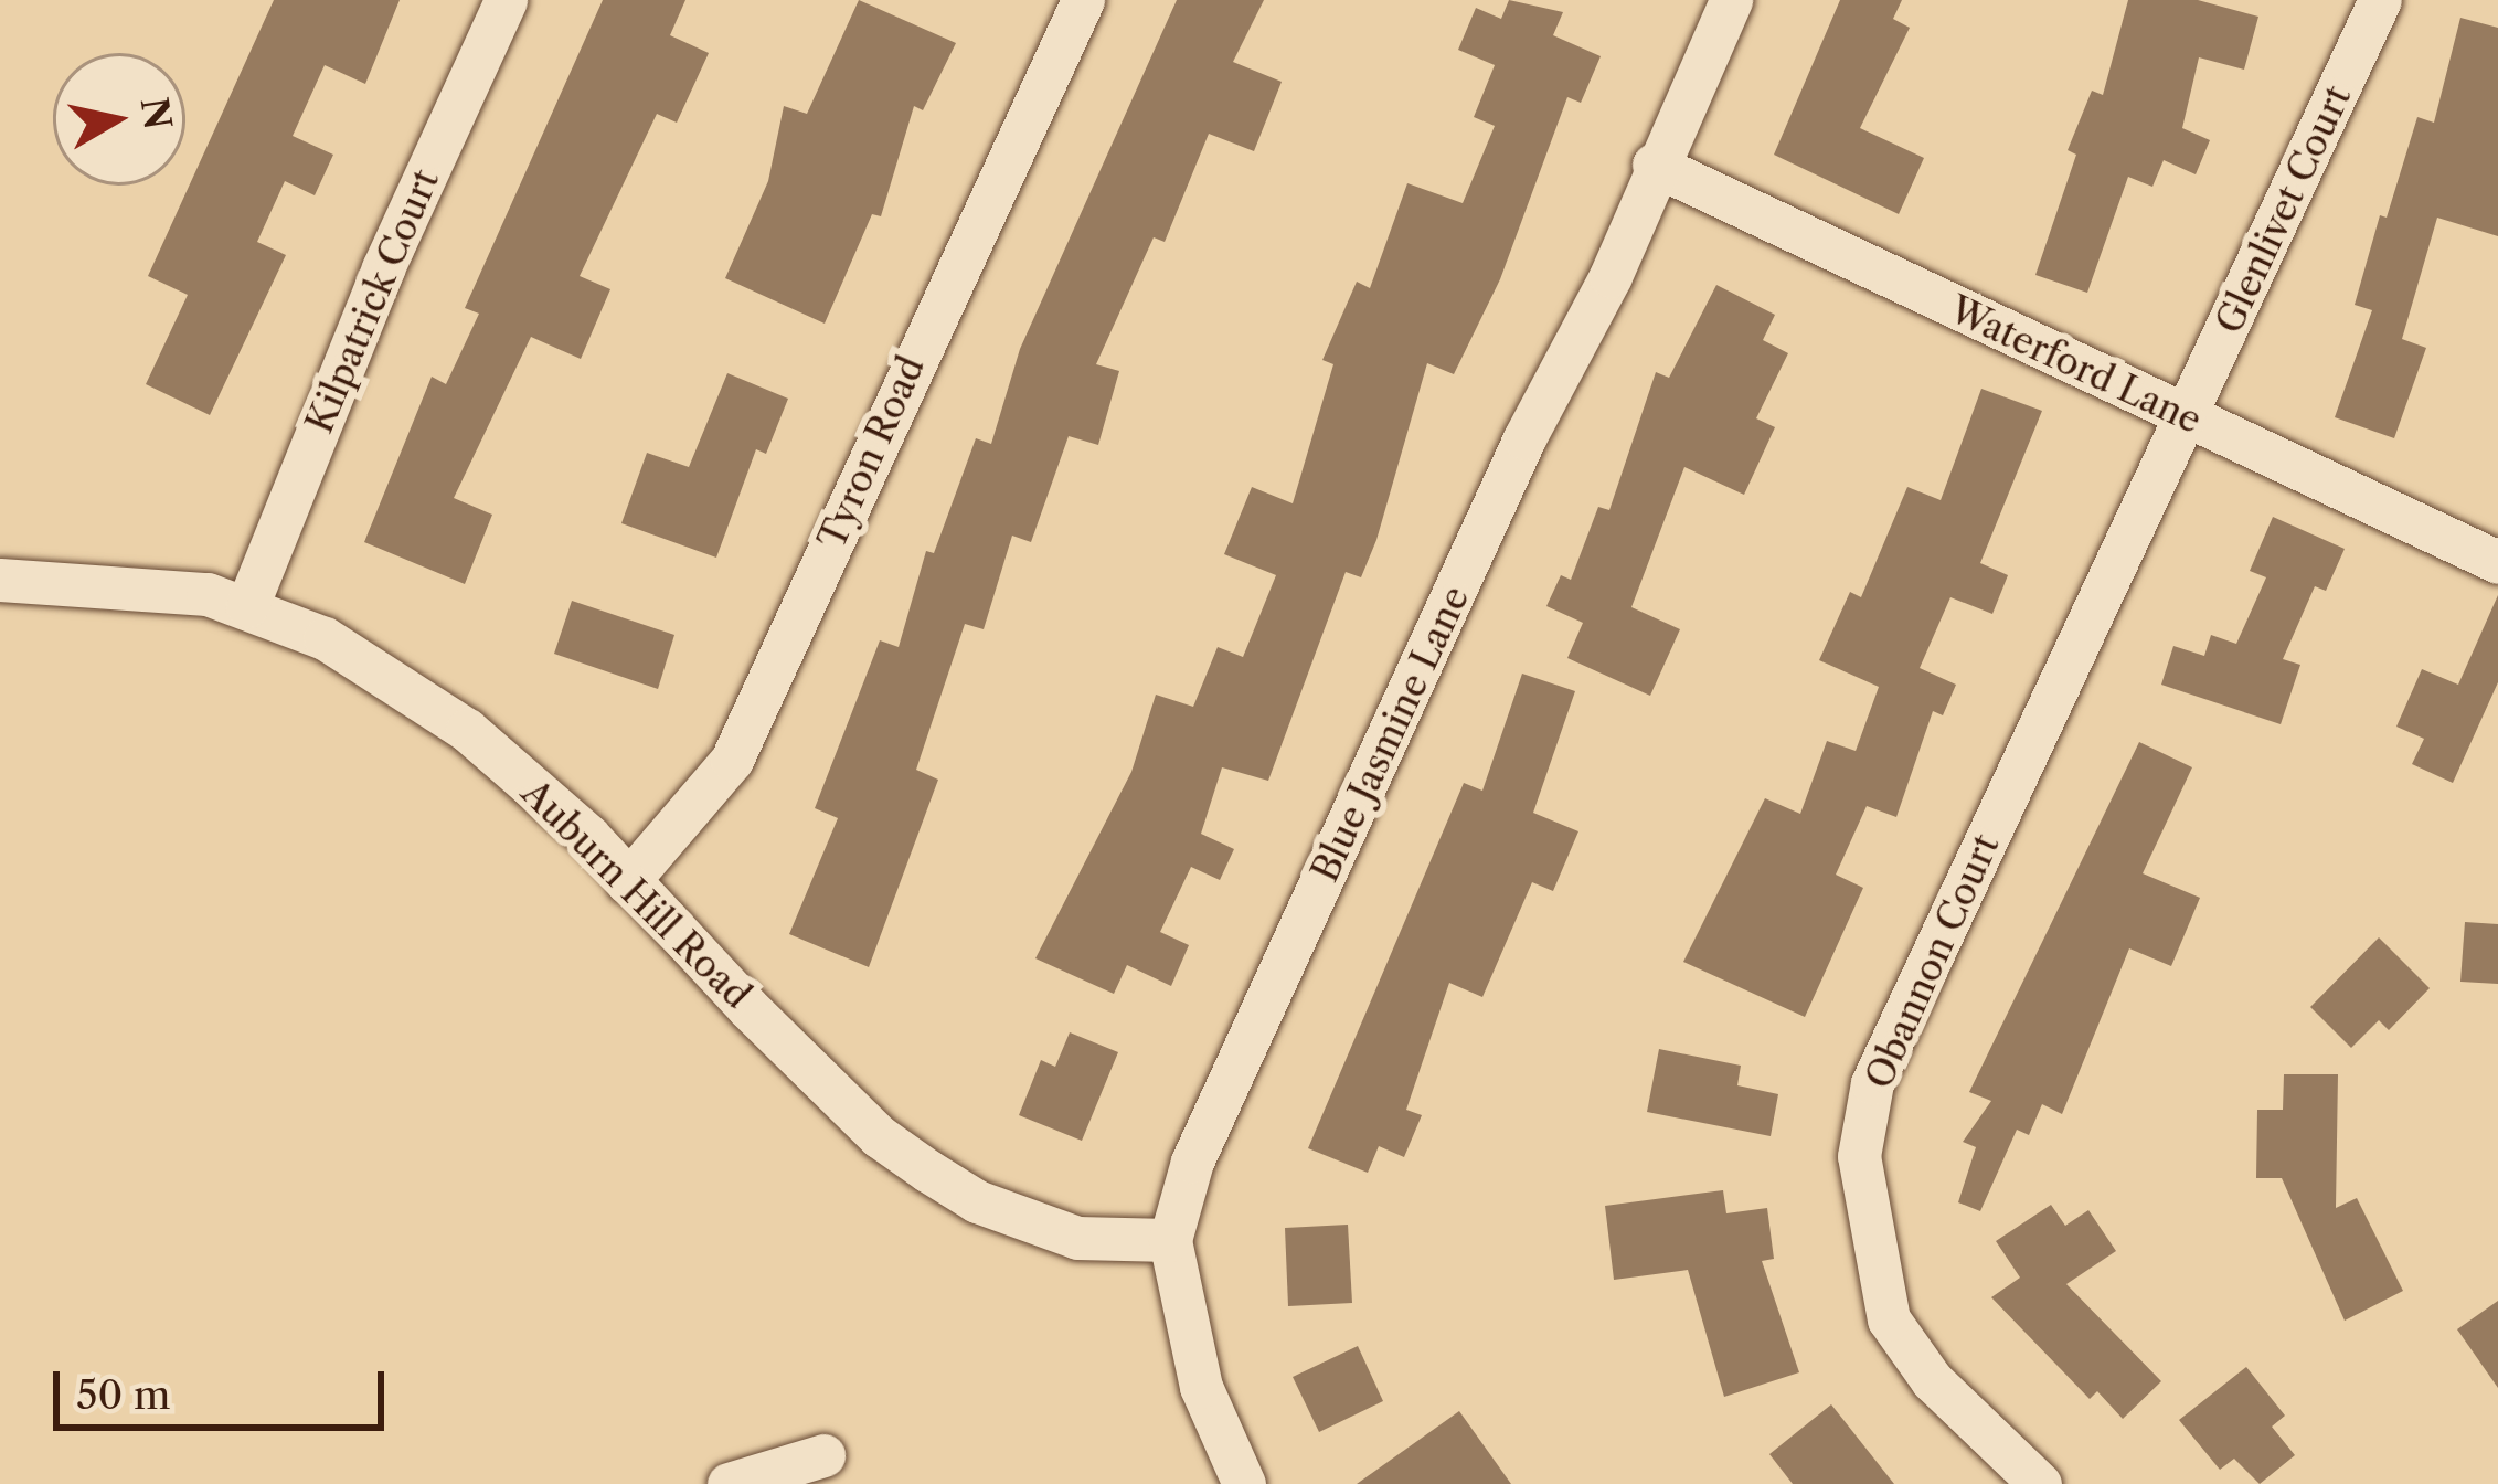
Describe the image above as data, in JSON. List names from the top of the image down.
{
  "streets": {
    "street": [
      "Glenlivet Court",
      "Kilpatrick Court",
      "Waterford Lane",
      "Tyron Road",
      "Blue Jasmine Lane",
      "Auburn Hill Road",
      "Obannon Court"
    ]
  },
  "crossings": [
    ["Glenlivet Court", "Waterford Lane"],
    ["Glenlivet Court", "Obannon Court"],
    ["Kilpatrick Court", "Auburn Hill Road"],
    ["Waterford Lane", "Blue Jasmine Lane"],
    ["Waterford Lane", "Obannon Court"],
    ["Tyron Road", "Auburn Hill Road"],
    ["Blue Jasmine Lane", "Auburn Hill Road"]
  ],
  "scale_bar": "50 m",
  "north": "right"
}
